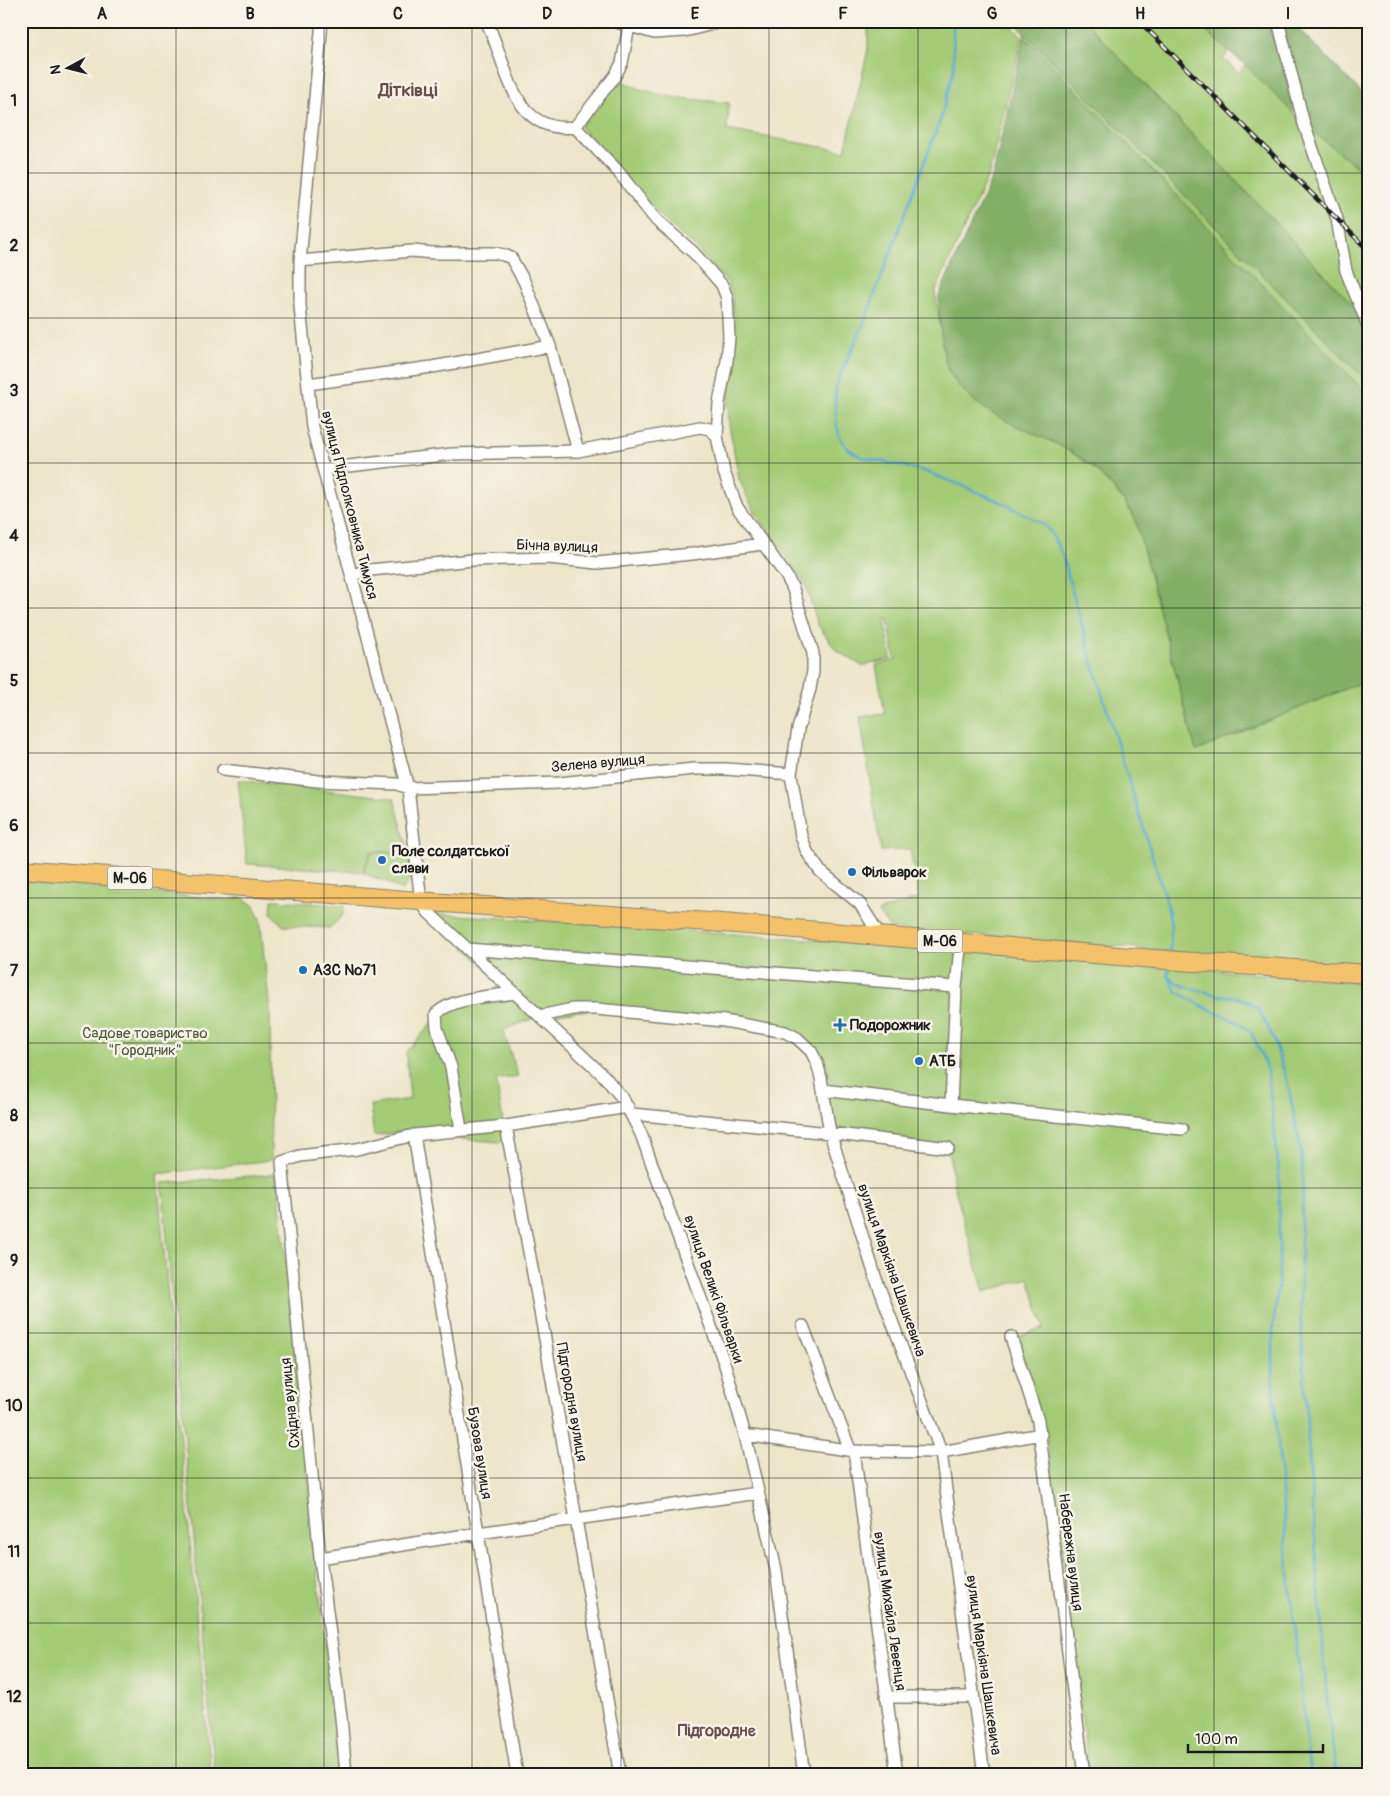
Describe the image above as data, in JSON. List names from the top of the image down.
{
  "streets": {
    "highway": ["М-06"],
    "street": [
      "вулиця Підполковника Тимуся",
      "Бічна вулиця",
      "Зелена вулиця",
      "вулиця Маркіяна Шашкевича",
      "вулиця Великі Фільварки",
      "Підгородня вулиця",
      "Східна вулиця",
      "Бузова вулиця",
      "Набережна вулиця",
      "вулиця Михайла Левенця"
    ]
  },
  "crossings": [
    ["вулиця Підполковника Тимуся", "Бічна вулиця"],
    ["вулиця Підполковника Тимуся", "Зелена вулиця"],
    ["вулиця Підполковника Тимуся", "М-06"],
    ["вулиця Підполковника Тимуся", "вулиця Великі Фільварки"],
    ["М-06", "вулиця Великі Фільварки"],
    ["вулиця Маркіяна Шашкевича", "вулиця Великі Фільварки"],
    ["Східна вулиця", "Бузова вулиця"]
  ],
  "districts": ["Дітківці", "Підгороднє"],
  "parks": ["Садове товариство \"Городник\""],
  "places": {
    "other": [
      "Поле солдатської слави",
      "Фільварок",
      "АЗС №71",
      "АТБ"
    ],
    "health": ["Подорожник"]
  },
  "scale_bar": "100 m",
  "north": "left",
  "grid": {
    "columns": [
      "A",
      "B",
      "C",
      "D",
      "E",
      "F",
      "G",
      "H",
      "I"
    ],
    "rows": [
      "1",
      "2",
      "3",
      "4",
      "5",
      "6",
      "7",
      "8",
      "9",
      "10",
      "11",
      "12"
    ]
  }
}
